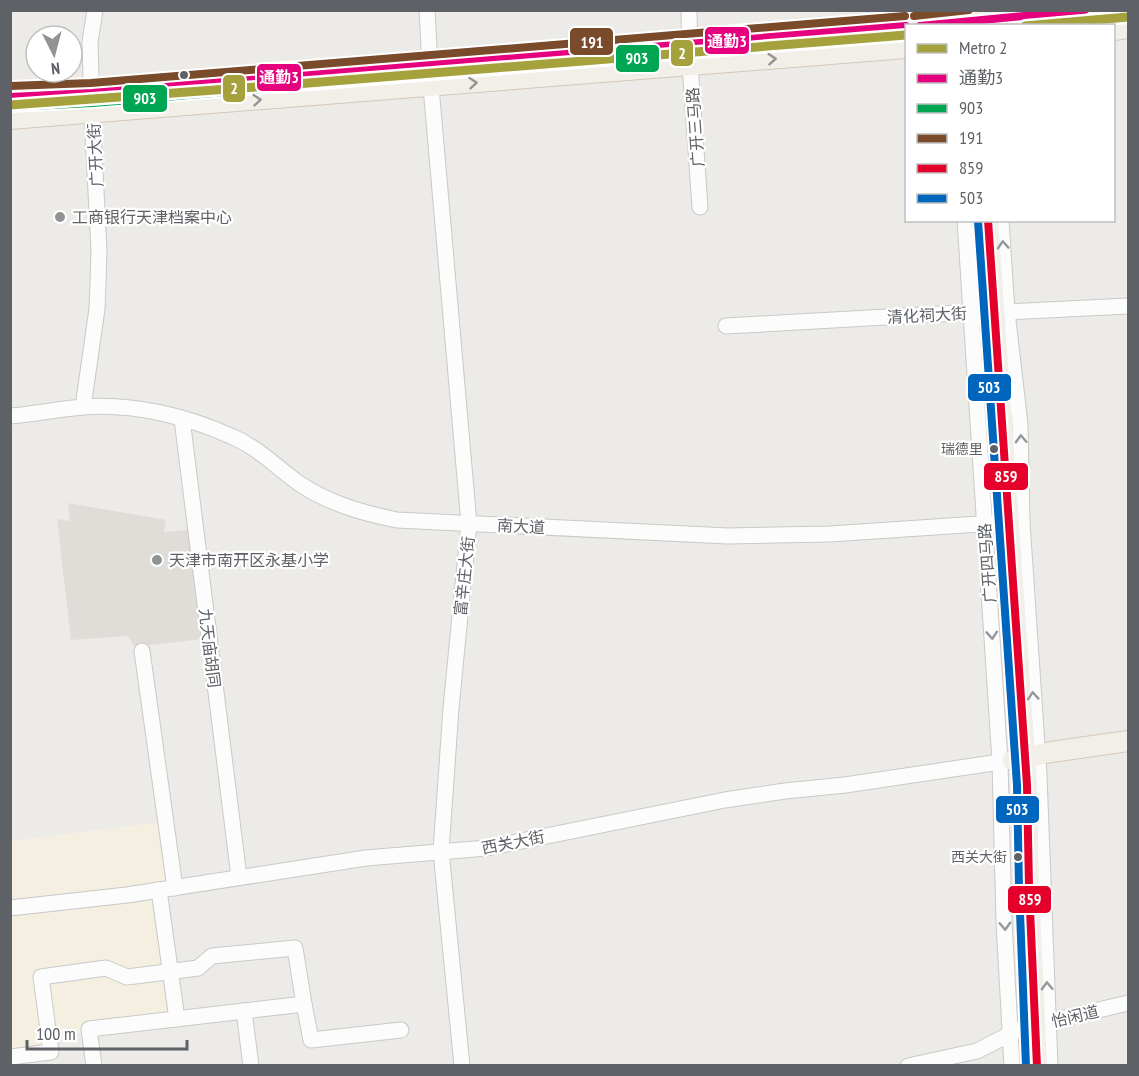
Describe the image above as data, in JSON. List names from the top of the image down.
{
  "streets": {
    "main road": ["广开四马路"],
    "street": [
      "广开三马路",
      "广开大街",
      "清化祠大街",
      "南大道",
      "富辛庄大街",
      "九天庙胡同",
      "西关大街",
      "怡闲道"
    ]
  },
  "crossings": [
    ["广开大街", "南大道"],
    ["清化祠大街", "广开四马路"],
    ["南大道", "广开四马路"],
    ["南大道", "富辛庄大街"],
    ["南大道", "九天庙胡同"],
    ["广开四马路", "西关大街"],
    ["广开四马路", "怡闲道"],
    ["富辛庄大街", "西关大街"],
    ["九天庙胡同", "西关大街"]
  ],
  "places": [
    "工商银行天津档案中心",
    "瑞德里",
    "天津市南开区永基小学",
    "西关大街"
  ],
  "lines": [
    "transit line 通勤3",
    "transit line 191",
    "metro line 2",
    "transit line 903",
    "transit line 859",
    "transit line 503"
  ],
  "legend": [
    "Metro 2",
    "通勤3",
    "903",
    "191",
    "859",
    "503"
  ],
  "scale_bar": "100 m",
  "north": "bottom"
}
